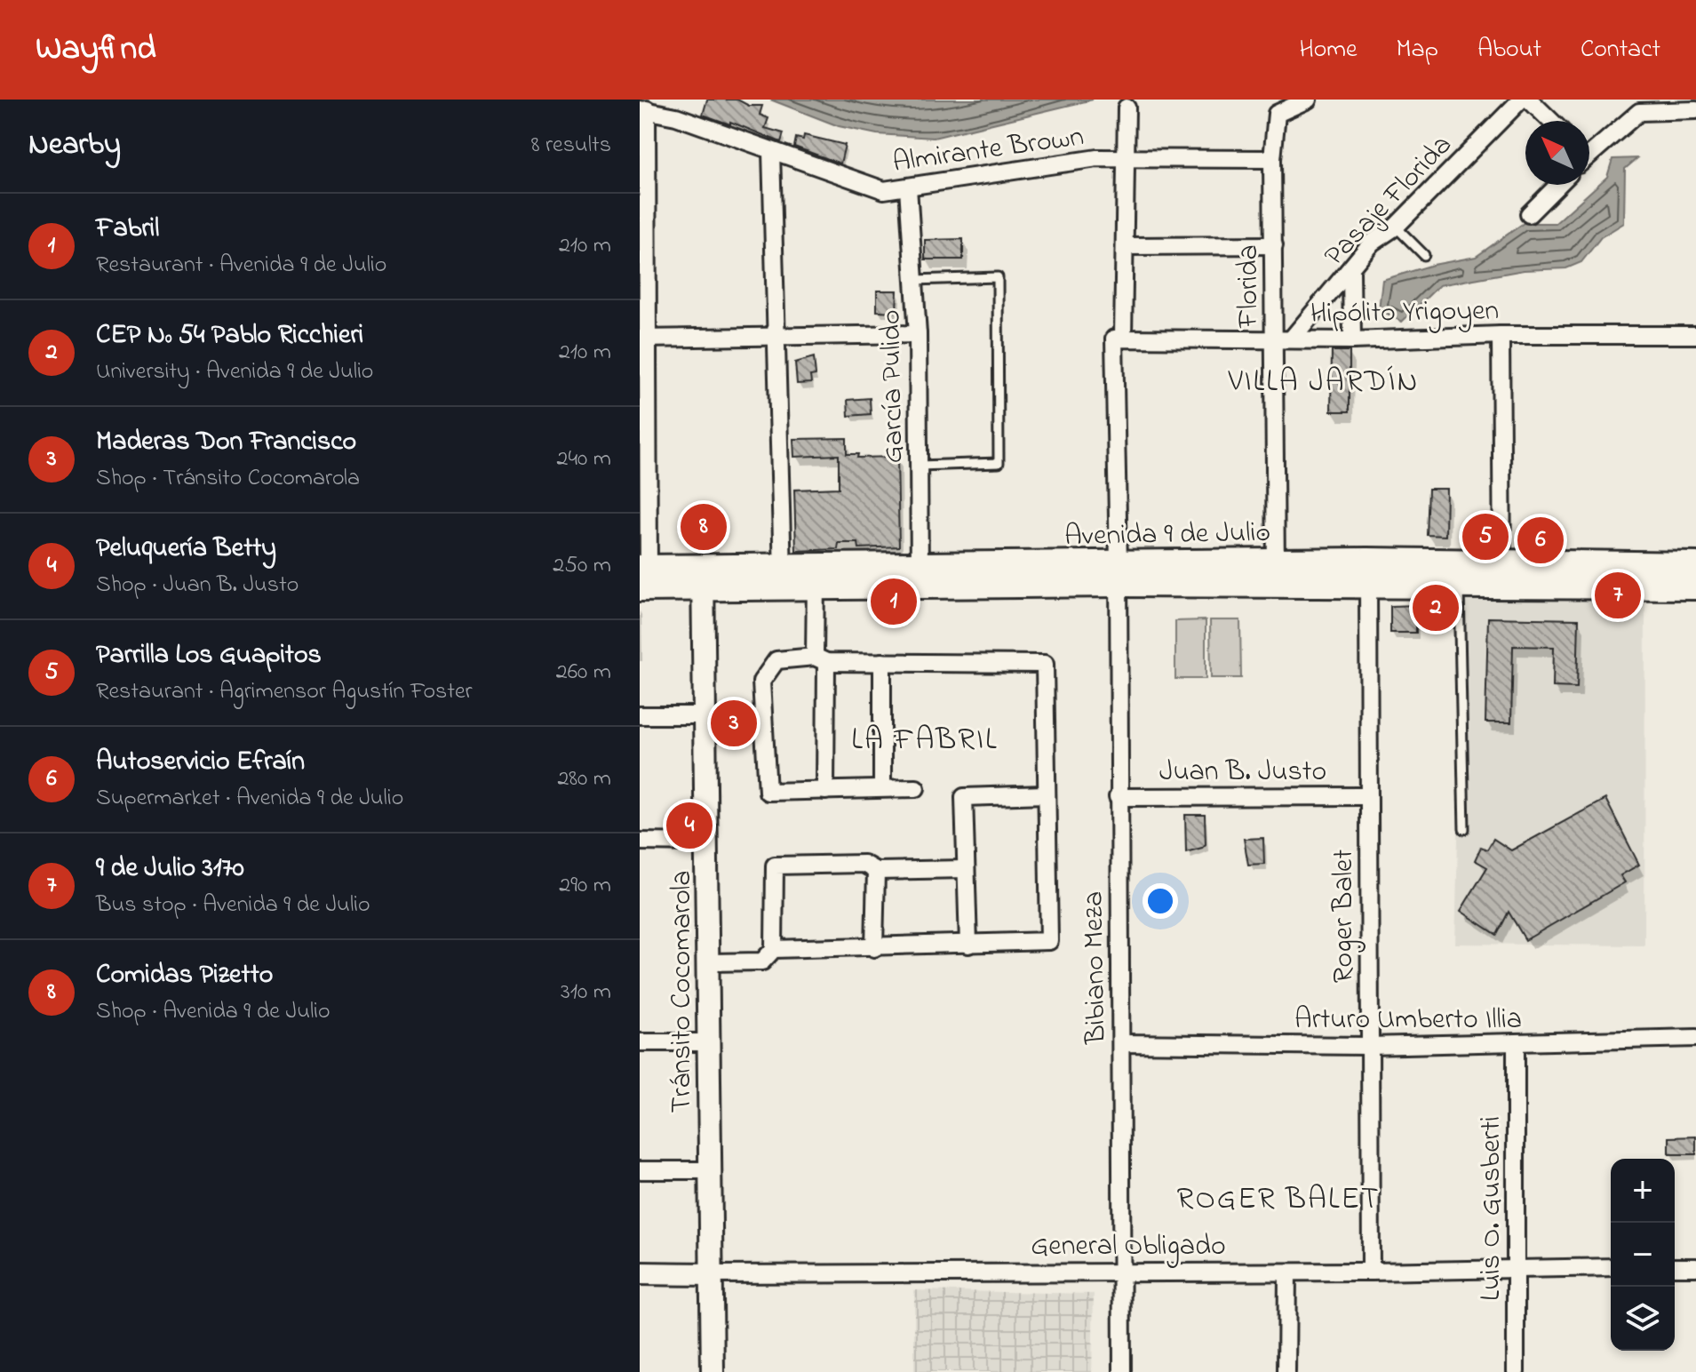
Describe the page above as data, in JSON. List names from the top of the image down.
{
  "streets": {
    "main road": ["Avenida 9 de Julio"],
    "street": [
      "Almirante Brown",
      "Pasaje Florida",
      "Florida",
      "Hipólito Yrigoyen",
      "García Pulido",
      "Juan B. Justo",
      "Roger Balet",
      "Bibiano Meza",
      "Tránsito Cocomarola",
      "Arturo Umberto Illia",
      "Luis O. Gusberti",
      "General Obligado"
    ]
  },
  "crossings": [
    ["Almirante Brown", "Florida"],
    ["Almirante Brown", "García Pulido"],
    ["Almirante Brown", "Bibiano Meza"],
    ["Pasaje Florida", "Florida"],
    ["Pasaje Florida", "Hipólito Yrigoyen"],
    ["Pasaje Florida", "Bibiano Meza"],
    ["Florida", "Hipólito Yrigoyen"],
    ["Florida", "Avenida 9 de Julio"],
    ["Hipólito Yrigoyen", "Bibiano Meza"],
    ["García Pulido", "Avenida 9 de Julio"],
    ["Avenida 9 de Julio", "Roger Balet"],
    ["Avenida 9 de Julio", "Bibiano Meza"],
    ["Avenida 9 de Julio", "Tránsito Cocomarola"],
    ["Juan B. Justo", "Roger Balet"],
    ["Juan B. Justo", "Bibiano Meza"],
    ["Roger Balet", "Arturo Umberto Illia"],
    ["Roger Balet", "General Obligado"],
    ["Bibiano Meza", "Arturo Umberto Illia"],
    ["Bibiano Meza", "General Obligado"],
    ["Tránsito Cocomarola", "General Obligado"],
    ["Arturo Umberto Illia", "Luis O. Gusberti"],
    ["Luis O. Gusberti", "General Obligado"]
  ],
  "districts": ["VILLA JARDÍN", "LA FABRIL", "ROGER BALET"],
  "north": "top left",
  "page": {
    "header": "Wayfind",
    "nav": [
      "Home",
      "Map",
      "About",
      "Contact"
    ],
    "heading": ["Nearby", "8 results"],
    "list": [
      {
        "mark": "1",
        "name": "Fabril",
        "note": "Restaurant · Avenida 9 de Julio",
        "value": "210 m"
      },
      {
        "mark": "2",
        "name": "CEP Nº 54 Pablo Ricchieri",
        "note": "University · Avenida 9 de Julio",
        "value": "210 m"
      },
      {
        "mark": "3",
        "name": "Maderas Don Francisco",
        "note": "Shop · Tránsito Cocomarola",
        "value": "240 m"
      },
      {
        "mark": "4",
        "name": "Peluquería Betty",
        "note": "Shop · Juan B. Justo",
        "value": "250 m"
      },
      {
        "mark": "5",
        "name": "Parrilla Los Guapitos",
        "note": "Restaurant · Agrimensor Agustín Foster",
        "value": "260 m"
      },
      {
        "mark": "6",
        "name": "Autoservicio Efraín",
        "note": "Supermarket · Avenida 9 de Julio",
        "value": "280 m"
      },
      {
        "mark": "7",
        "name": "9 de Julio 3170",
        "note": "Bus stop · Avenida 9 de Julio",
        "value": "290 m"
      },
      {
        "mark": "8",
        "name": "Comidas Pizetto",
        "note": "Shop · Avenida 9 de Julio",
        "value": "310 m"
      }
    ],
    "pins": [
      "8",
      "5",
      "6",
      "7",
      "1",
      "2",
      "3",
      "4"
    ],
    "map_buttons": ["+", "−"]
  }
}
